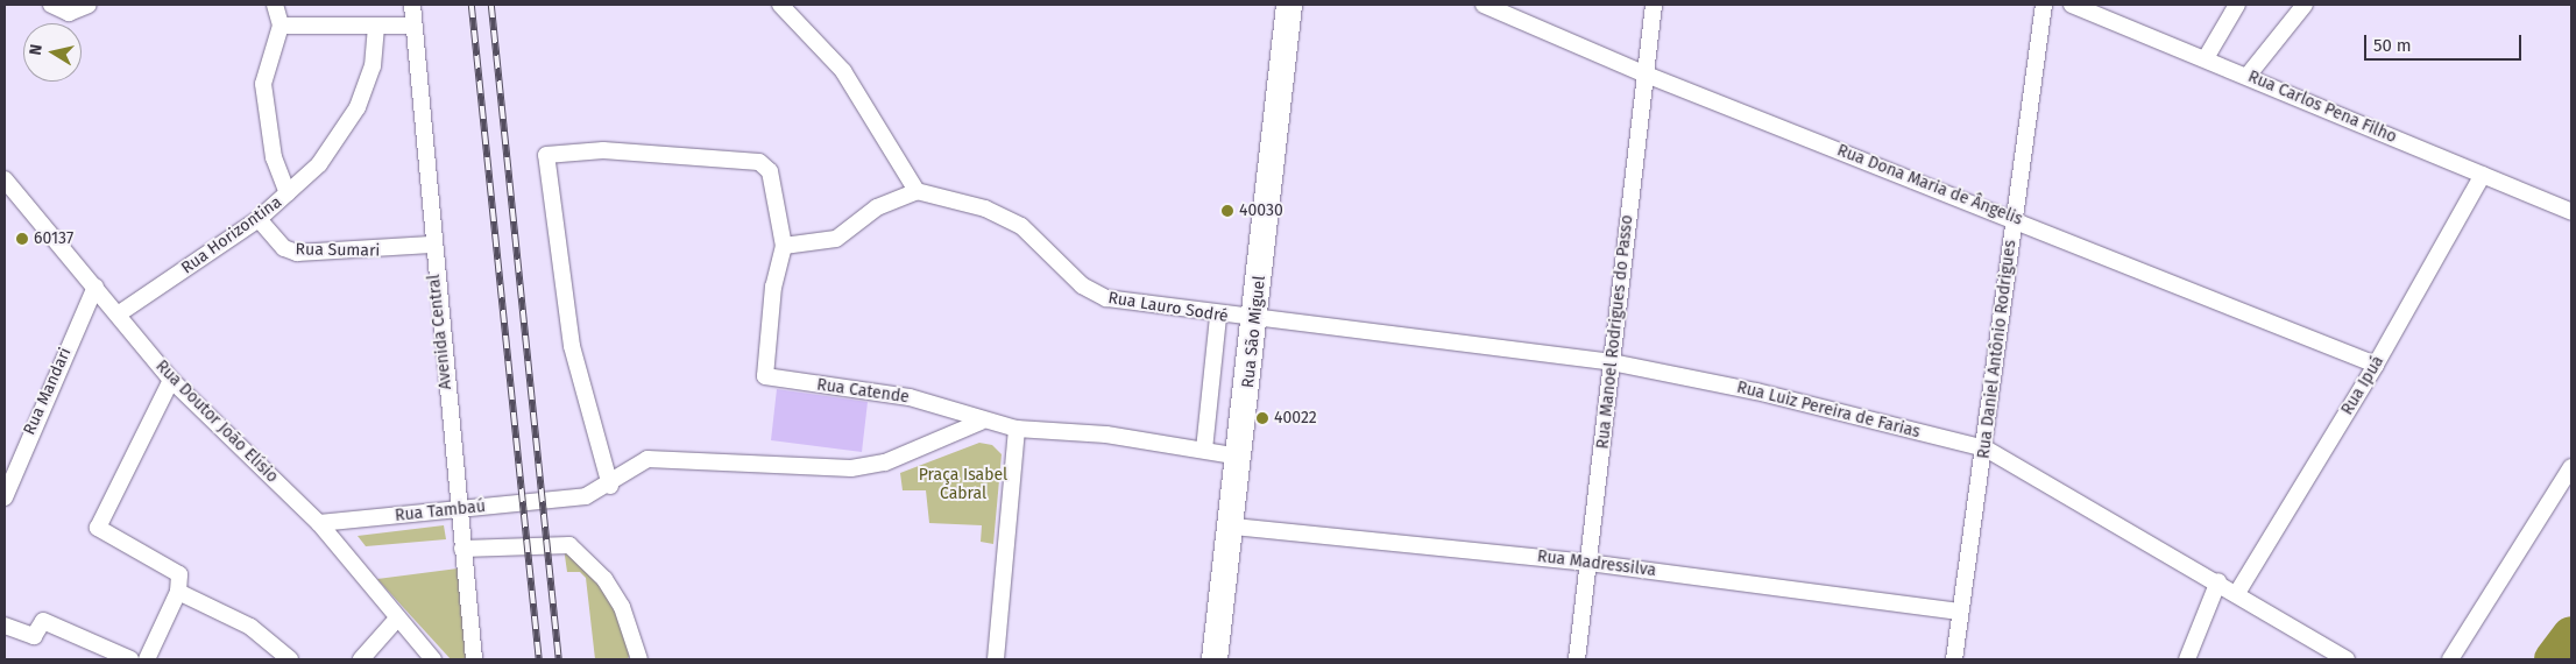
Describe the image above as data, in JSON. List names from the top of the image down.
{
  "streets": {
    "main road": ["Rua São Miguel"],
    "street": [
      "Rua Carlos Pena Filho",
      "Rua Dona Maria de Ângelis",
      "Rua Horizontina",
      "Rua Sumari",
      "Rua Lauro Sodré",
      "Avenida Central",
      "Rua Manoel Rodrigues do Passo",
      "Rua Daniel Antônio Rodrigues",
      "Rua Ipuá",
      "Rua Mandari",
      "Rua Catende",
      "Rua Luiz Pereira de Farias",
      "Rua Doutor João Elísio",
      "Rua Tambaú",
      "Rua Madressilva"
    ]
  },
  "crossings": [
    ["Rua Carlos Pena Filho", "Rua Ipuá"],
    ["Rua Dona Maria de Ângelis", "Rua Manoel Rodrigues do Passo"],
    ["Rua Dona Maria de Ângelis", "Rua Daniel Antônio Rodrigues"],
    ["Rua Dona Maria de Ângelis", "Rua Ipuá"],
    ["Rua Horizontina", "Rua Sumari"],
    ["Rua Horizontina", "Rua Doutor João Elísio"],
    ["Rua Sumari", "Avenida Central"],
    ["Rua Lauro Sodré", "Rua São Miguel"],
    ["Rua Lauro Sodré", "Rua Luiz Pereira de Farias"],
    ["Avenida Central", "Rua Tambaú"],
    ["Rua São Miguel", "Rua Catende"],
    ["Rua São Miguel", "Rua Luiz Pereira de Farias"],
    ["Rua São Miguel", "Rua Madressilva"],
    ["Rua Manoel Rodrigues do Passo", "Rua Luiz Pereira de Farias"],
    ["Rua Manoel Rodrigues do Passo", "Rua Madressilva"],
    ["Rua Daniel Antônio Rodrigues", "Rua Luiz Pereira de Farias"],
    ["Rua Daniel Antônio Rodrigues", "Rua Madressilva"],
    ["Rua Ipuá", "Rua Luiz Pereira de Farias"],
    ["Rua Mandari", "Rua Doutor João Elísio"],
    ["Rua Doutor João Elísio", "Rua Tambaú"]
  ],
  "parks": ["Praça Isabel Cabral"],
  "places": ["40030", "60137", "40022"],
  "scale_bar": "50 m",
  "north": "left"
}
